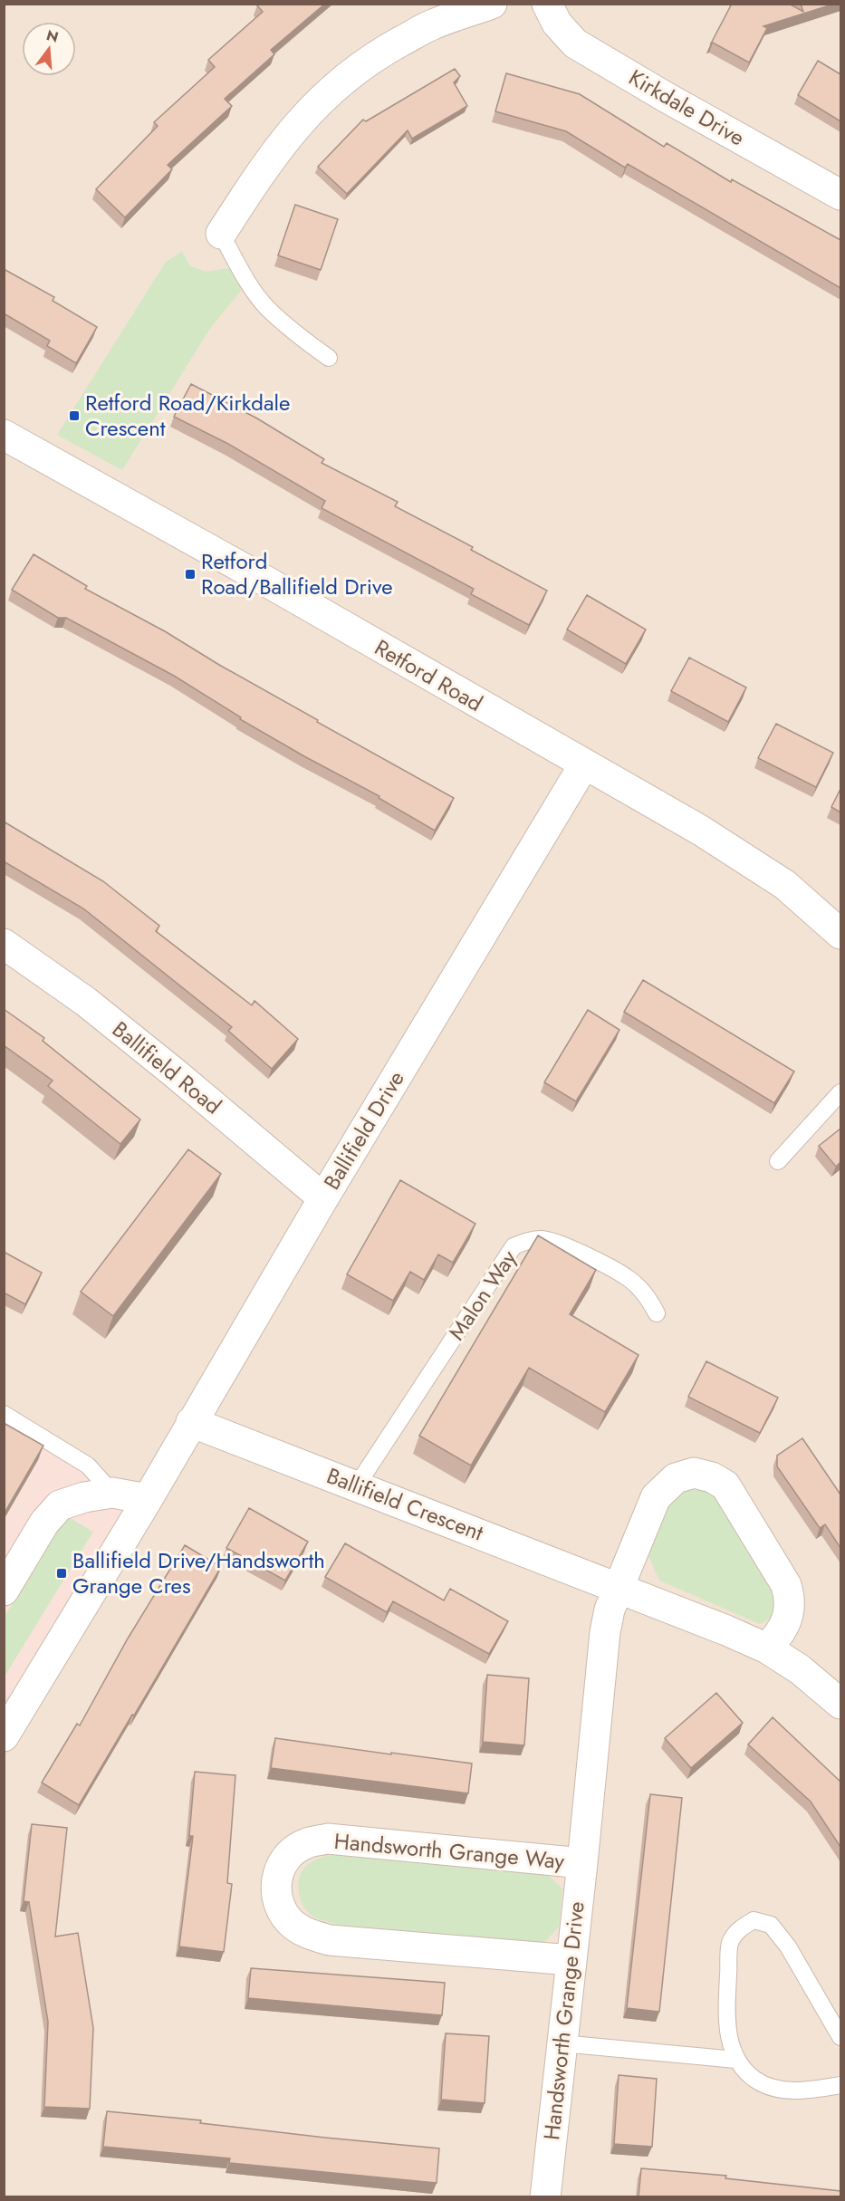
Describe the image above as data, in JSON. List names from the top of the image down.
{
  "streets": {
    "street": [
      "Kirkdale Drive",
      "Retford Road",
      "Ballifield Road",
      "Ballifield Drive",
      "Ballifield Crescent",
      "Handsworth Grange Way",
      "Handsworth Grange Drive"
    ],
    "lane": ["Malon Way"]
  },
  "crossings": [
    ["Retford Road", "Ballifield Drive"],
    ["Ballifield Road", "Ballifield Drive"],
    ["Ballifield Drive", "Ballifield Crescent"],
    ["Malon Way", "Ballifield Crescent"],
    ["Ballifield Crescent", "Handsworth Grange Drive"],
    ["Handsworth Grange Way", "Handsworth Grange Drive"]
  ],
  "places": {
    "transit": ["Retford Road/Kirkdale Crescent", "Retford Road/Ballifield Drive", "Ballifield Drive/Handsworth Grange Cres"]
  },
  "north": "top"
}
